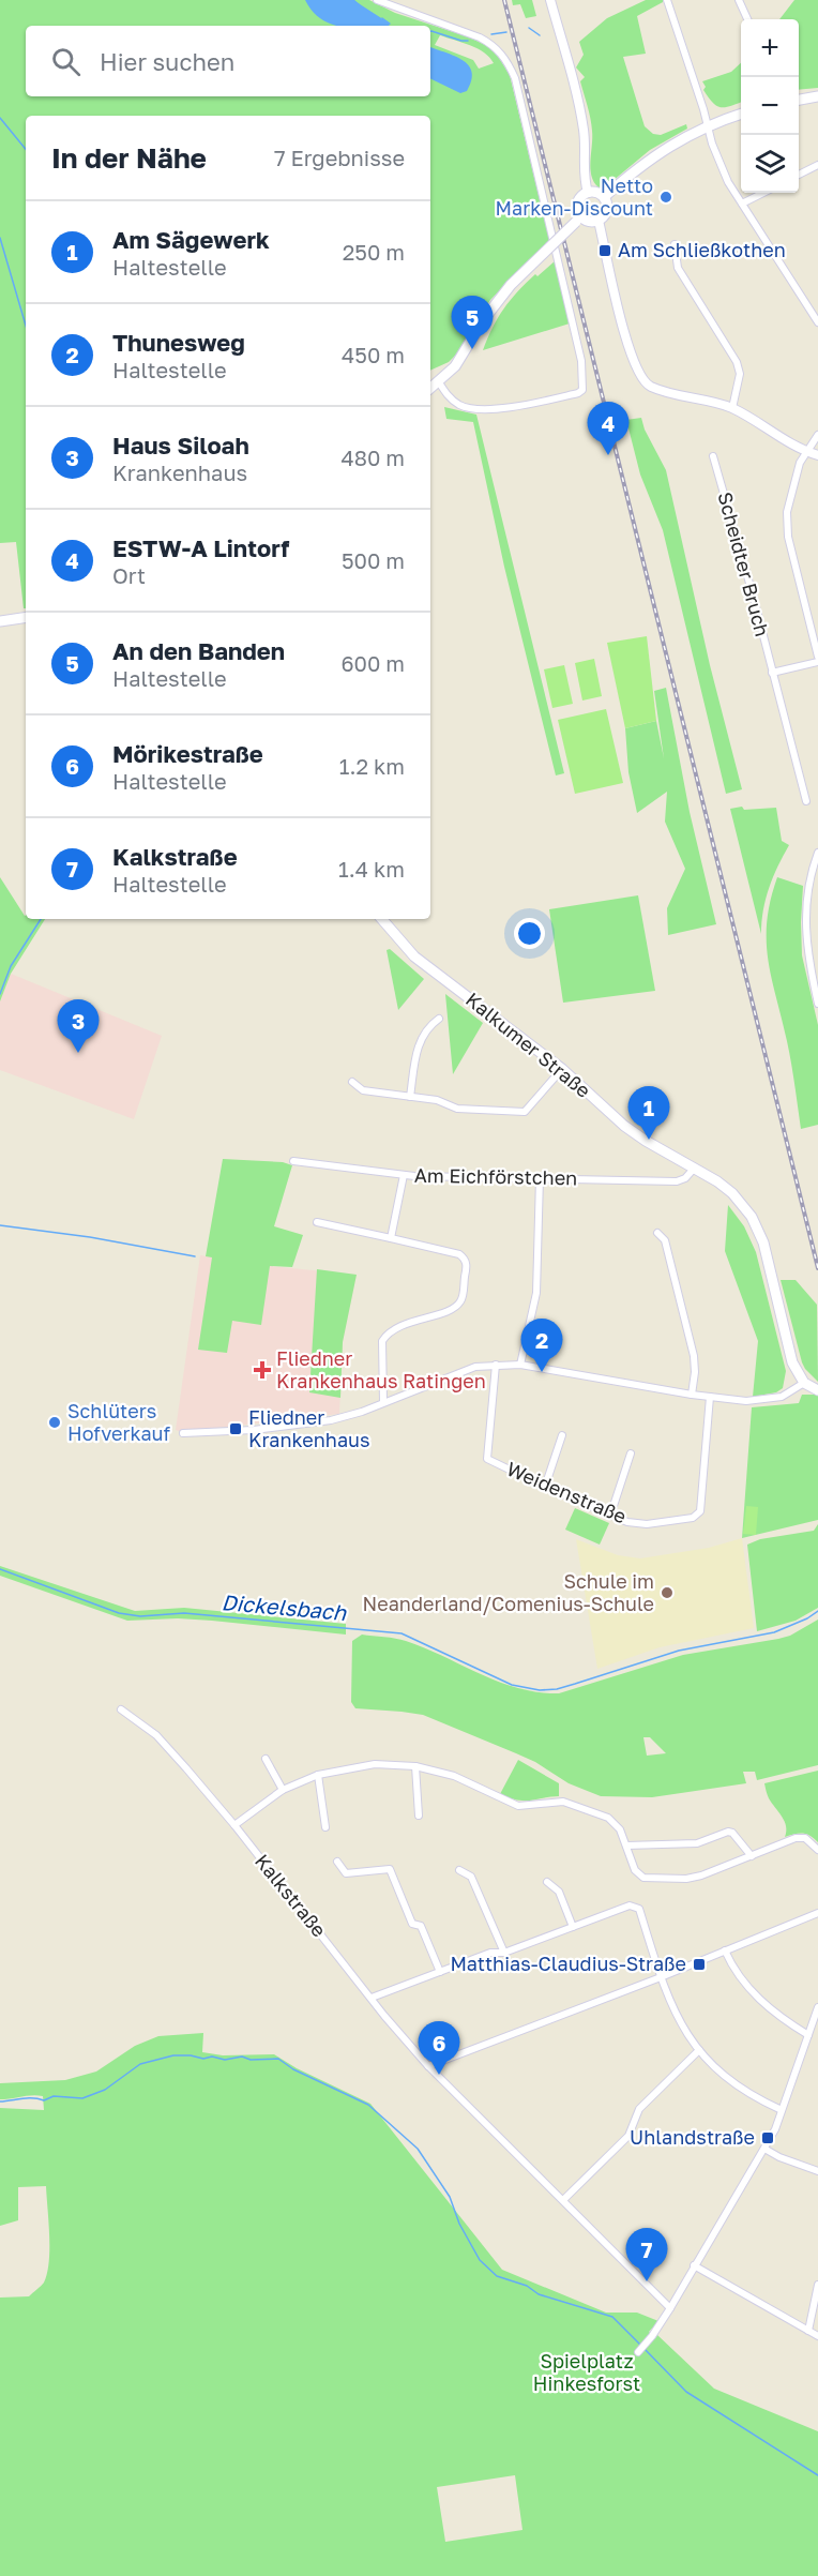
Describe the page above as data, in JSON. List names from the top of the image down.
{
  "streets": {
    "main road": ["Kalkumer Straße"],
    "street": [
      "Scheidter Bruch",
      "Am Eichförstchen",
      "Weidenstraße",
      "Kalkstraße"
    ]
  },
  "crossings": [
    ["Kalkumer Straße", "Am Eichförstchen"]
  ],
  "water": ["Dickelsbach"],
  "parks": ["Spielplatz Hinkesforst"],
  "places": {
    "other": ["Netto Marken-Discount", "Schlüters Hofverkauf", "Schule im Neanderland/Comenius-Schule"],
    "transit": [
      "Am Schließkothen",
      "Fliedner Krankenhaus",
      "Matthias-Claudius-Straße",
      "Uhlandstraße"
    ],
    "health": ["Fliedner Krankenhaus Ratingen"]
  },
  "page": {
    "map_buttons": ["+", "−"],
    "search": "Hier suchen",
    "heading": ["In der Nähe", "7 Ergebnisse"],
    "list": [
      {
        "mark": "1",
        "name": "Am Sägewerk",
        "note": "Haltestelle",
        "value": "250 m"
      },
      {
        "mark": "2",
        "name": "Thunesweg",
        "note": "Haltestelle",
        "value": "450 m"
      },
      {
        "mark": "3",
        "name": "Haus Siloah",
        "note": "Krankenhaus",
        "value": "480 m"
      },
      {
        "mark": "4",
        "name": "ESTW-A Lintorf",
        "note": "Ort",
        "value": "500 m"
      },
      {
        "mark": "5",
        "name": "An den Banden",
        "note": "Haltestelle",
        "value": "600 m"
      },
      {
        "mark": "6",
        "name": "Mörikestraße",
        "note": "Haltestelle",
        "value": "1.2 km"
      },
      {
        "mark": "7",
        "name": "Kalkstraße",
        "note": "Haltestelle",
        "value": "1.4 km"
      }
    ],
    "pins": [
      "5",
      "4",
      "3",
      "1",
      "2",
      "6",
      "7"
    ]
  }
}
